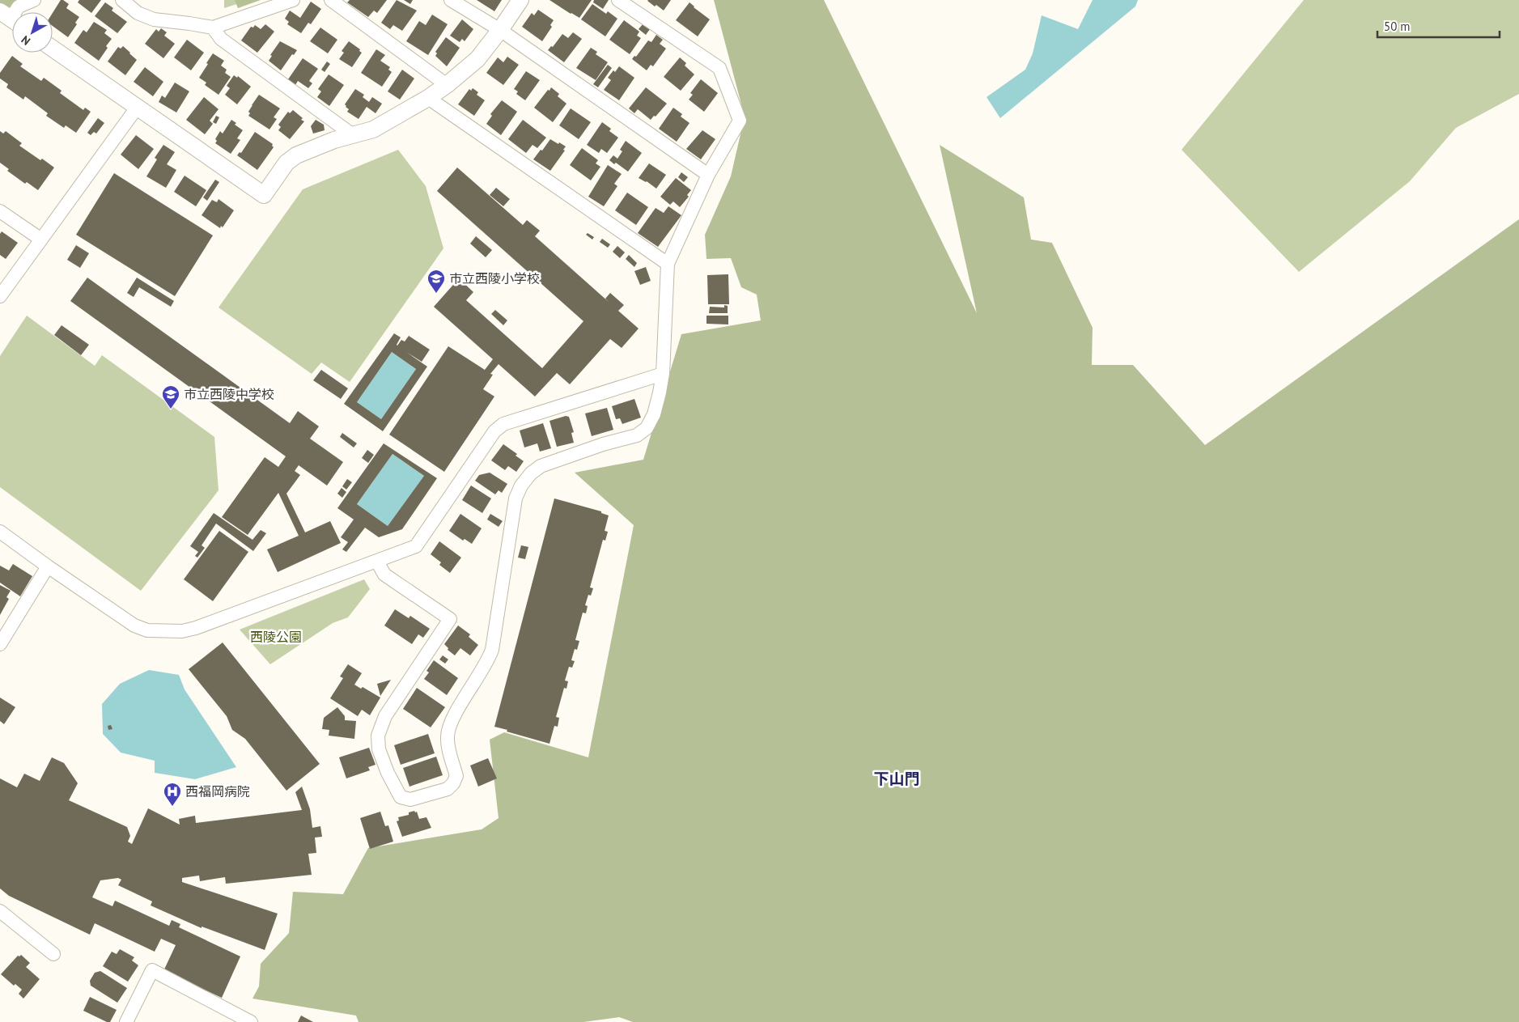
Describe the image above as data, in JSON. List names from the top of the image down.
{
  "districts": ["下山門"],
  "parks": ["西陵公園"],
  "places": {
    "school or university": ["市立西陵小学校", "市立西陵中学校"],
    "hospital": ["西福岡病院"]
  },
  "scale_bar": "50 m",
  "north": "bottom left"
}
